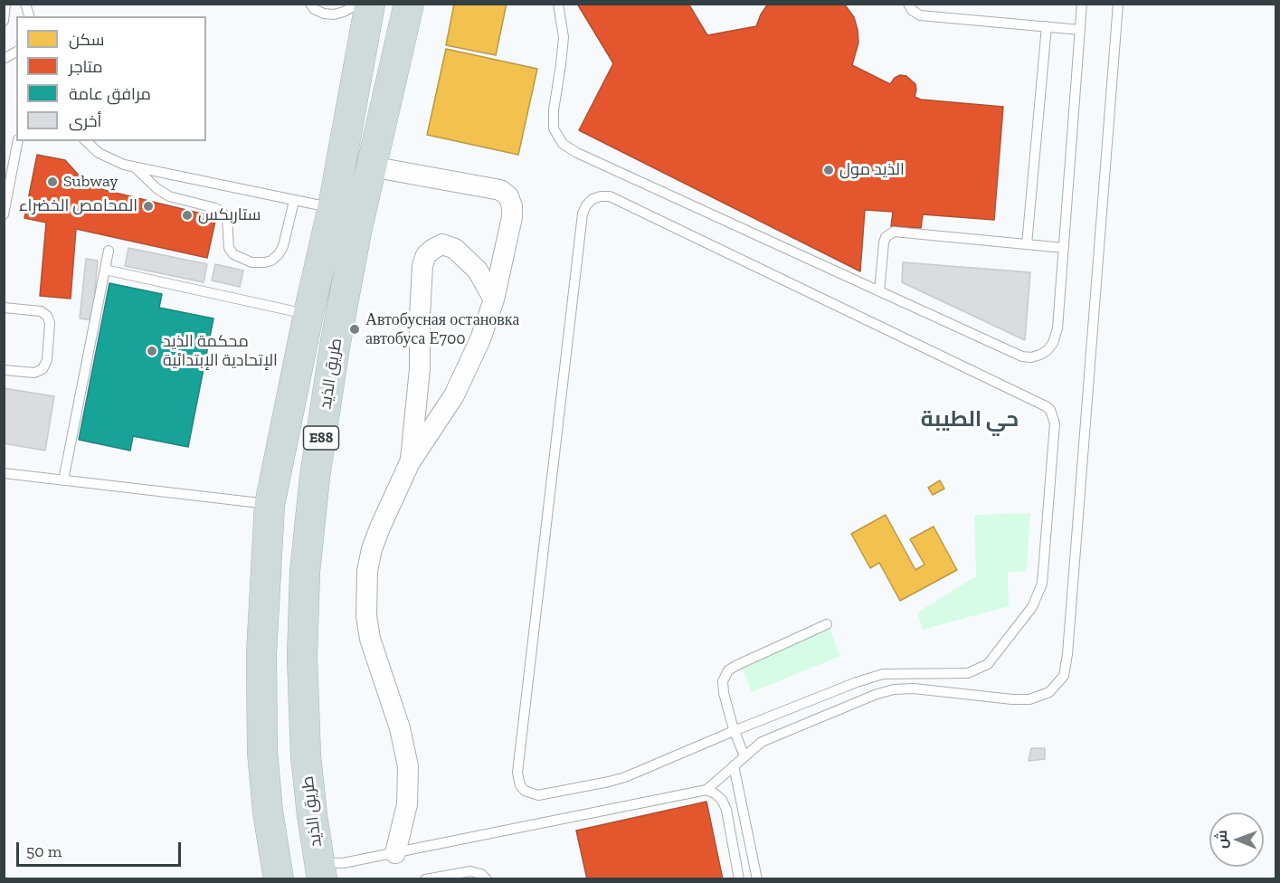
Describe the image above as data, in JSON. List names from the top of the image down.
{
  "streets": {
    "highway": ["طريق الذيد", "E88"]
  },
  "districts": ["حي الطيبة"],
  "places": [
    "الذيد مول",
    "Subway",
    "المحامص الخضراء",
    "ستاربكس",
    "Автобусная остановка автобуса Е700",
    "محكمة الذيد الإتحادية الإبتدائية"
  ],
  "legend": [
    "سكن",
    "متاجر",
    "مرافق عامة",
    "أخرى"
  ],
  "scale_bar": "50 m",
  "north": "left"
}
